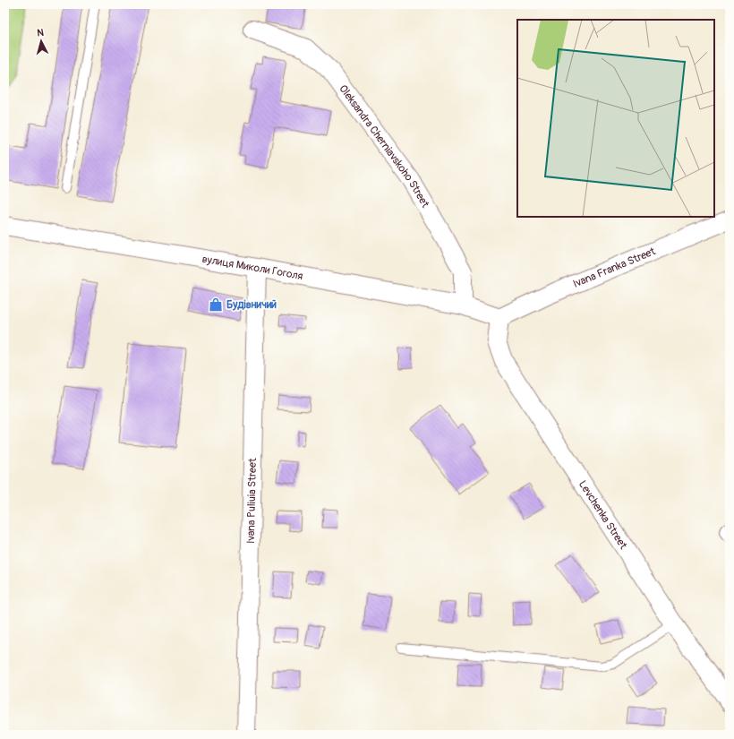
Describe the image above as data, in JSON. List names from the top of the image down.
{
  "streets": {
    "street": [
      "Oleksandra Cherniavskoho Street",
      "Ivana Franka Street",
      "вулиця Миколи Гоголя",
      "Ivana Puliuia Street",
      "Levchenka Street"
    ]
  },
  "crossings": [
    ["Oleksandra Cherniavskoho Street", "вулиця Миколи Гоголя"],
    ["Ivana Franka Street", "вулиця Миколи Гоголя"],
    ["Ivana Franka Street", "Levchenka Street"],
    ["вулиця Миколи Гоголя", "Ivana Puliuia Street"],
    ["вулиця Миколи Гоголя", "Levchenka Street"]
  ],
  "places": {
    "shop": ["Будівничий"]
  },
  "north": "top"
}
